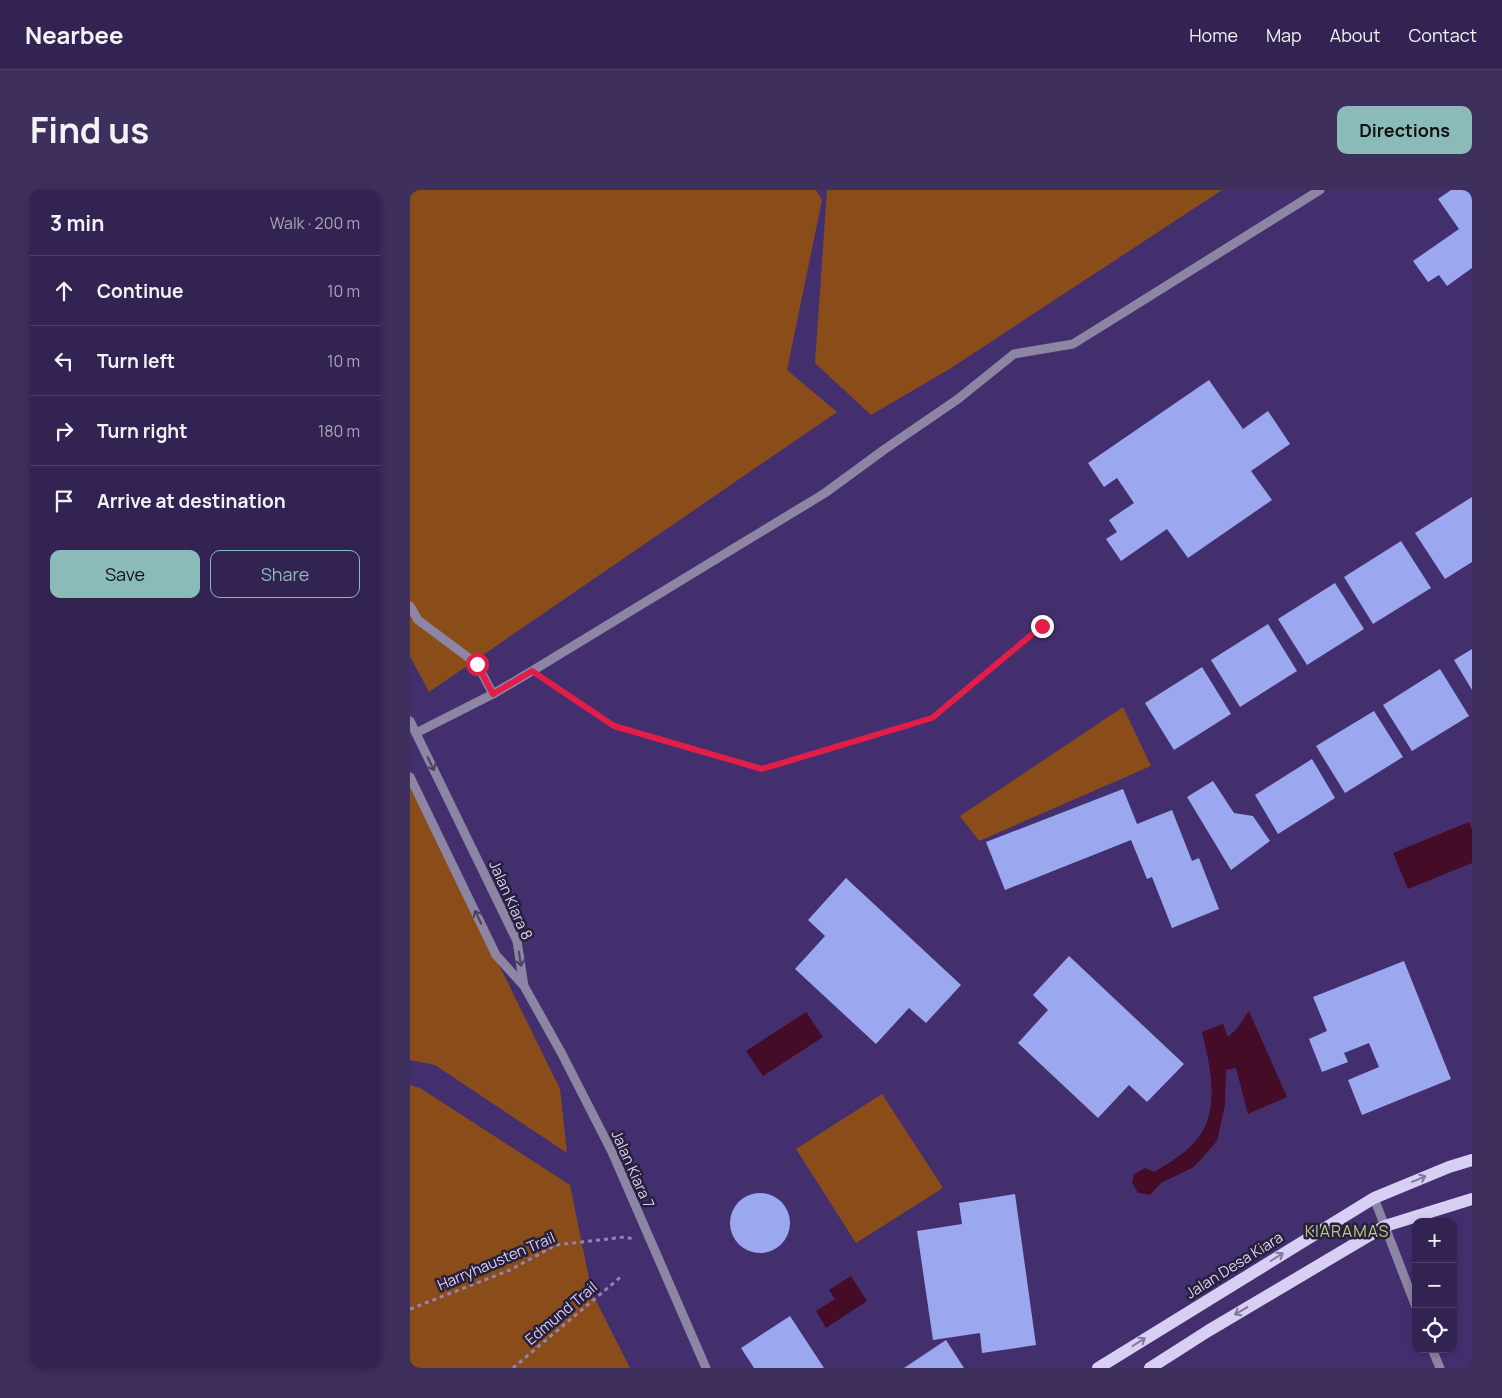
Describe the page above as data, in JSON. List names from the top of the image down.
{
  "streets": {
    "main road": ["Jalan Desa Kiara"],
    "street": ["Jalan Kiara 8", "Jalan Kiara 7"],
    "path": ["Harryhausten Trail", "Edmund Trail"]
  },
  "crossings": [
    ["Jalan Kiara 8", "Jalan Kiara 7"],
    ["Jalan Kiara 7", "Harryhausten Trail"]
  ],
  "districts": ["KIARAMAS"],
  "page": {
    "header": "Nearbee",
    "nav": [
      "Home",
      "Map",
      "About",
      "Contact"
    ],
    "title": "Find us",
    "buttons": [
      "Directions",
      ["Save", "Share"]
    ],
    "heading": ["3 min", "Walk · 200 m"],
    "list": [
      ["Continue", "10 m"],
      ["Turn left", "10 m"],
      ["Turn right", "180 m"],
      "Arrive at destination"
    ],
    "map_buttons": ["+", "−"]
  }
}
